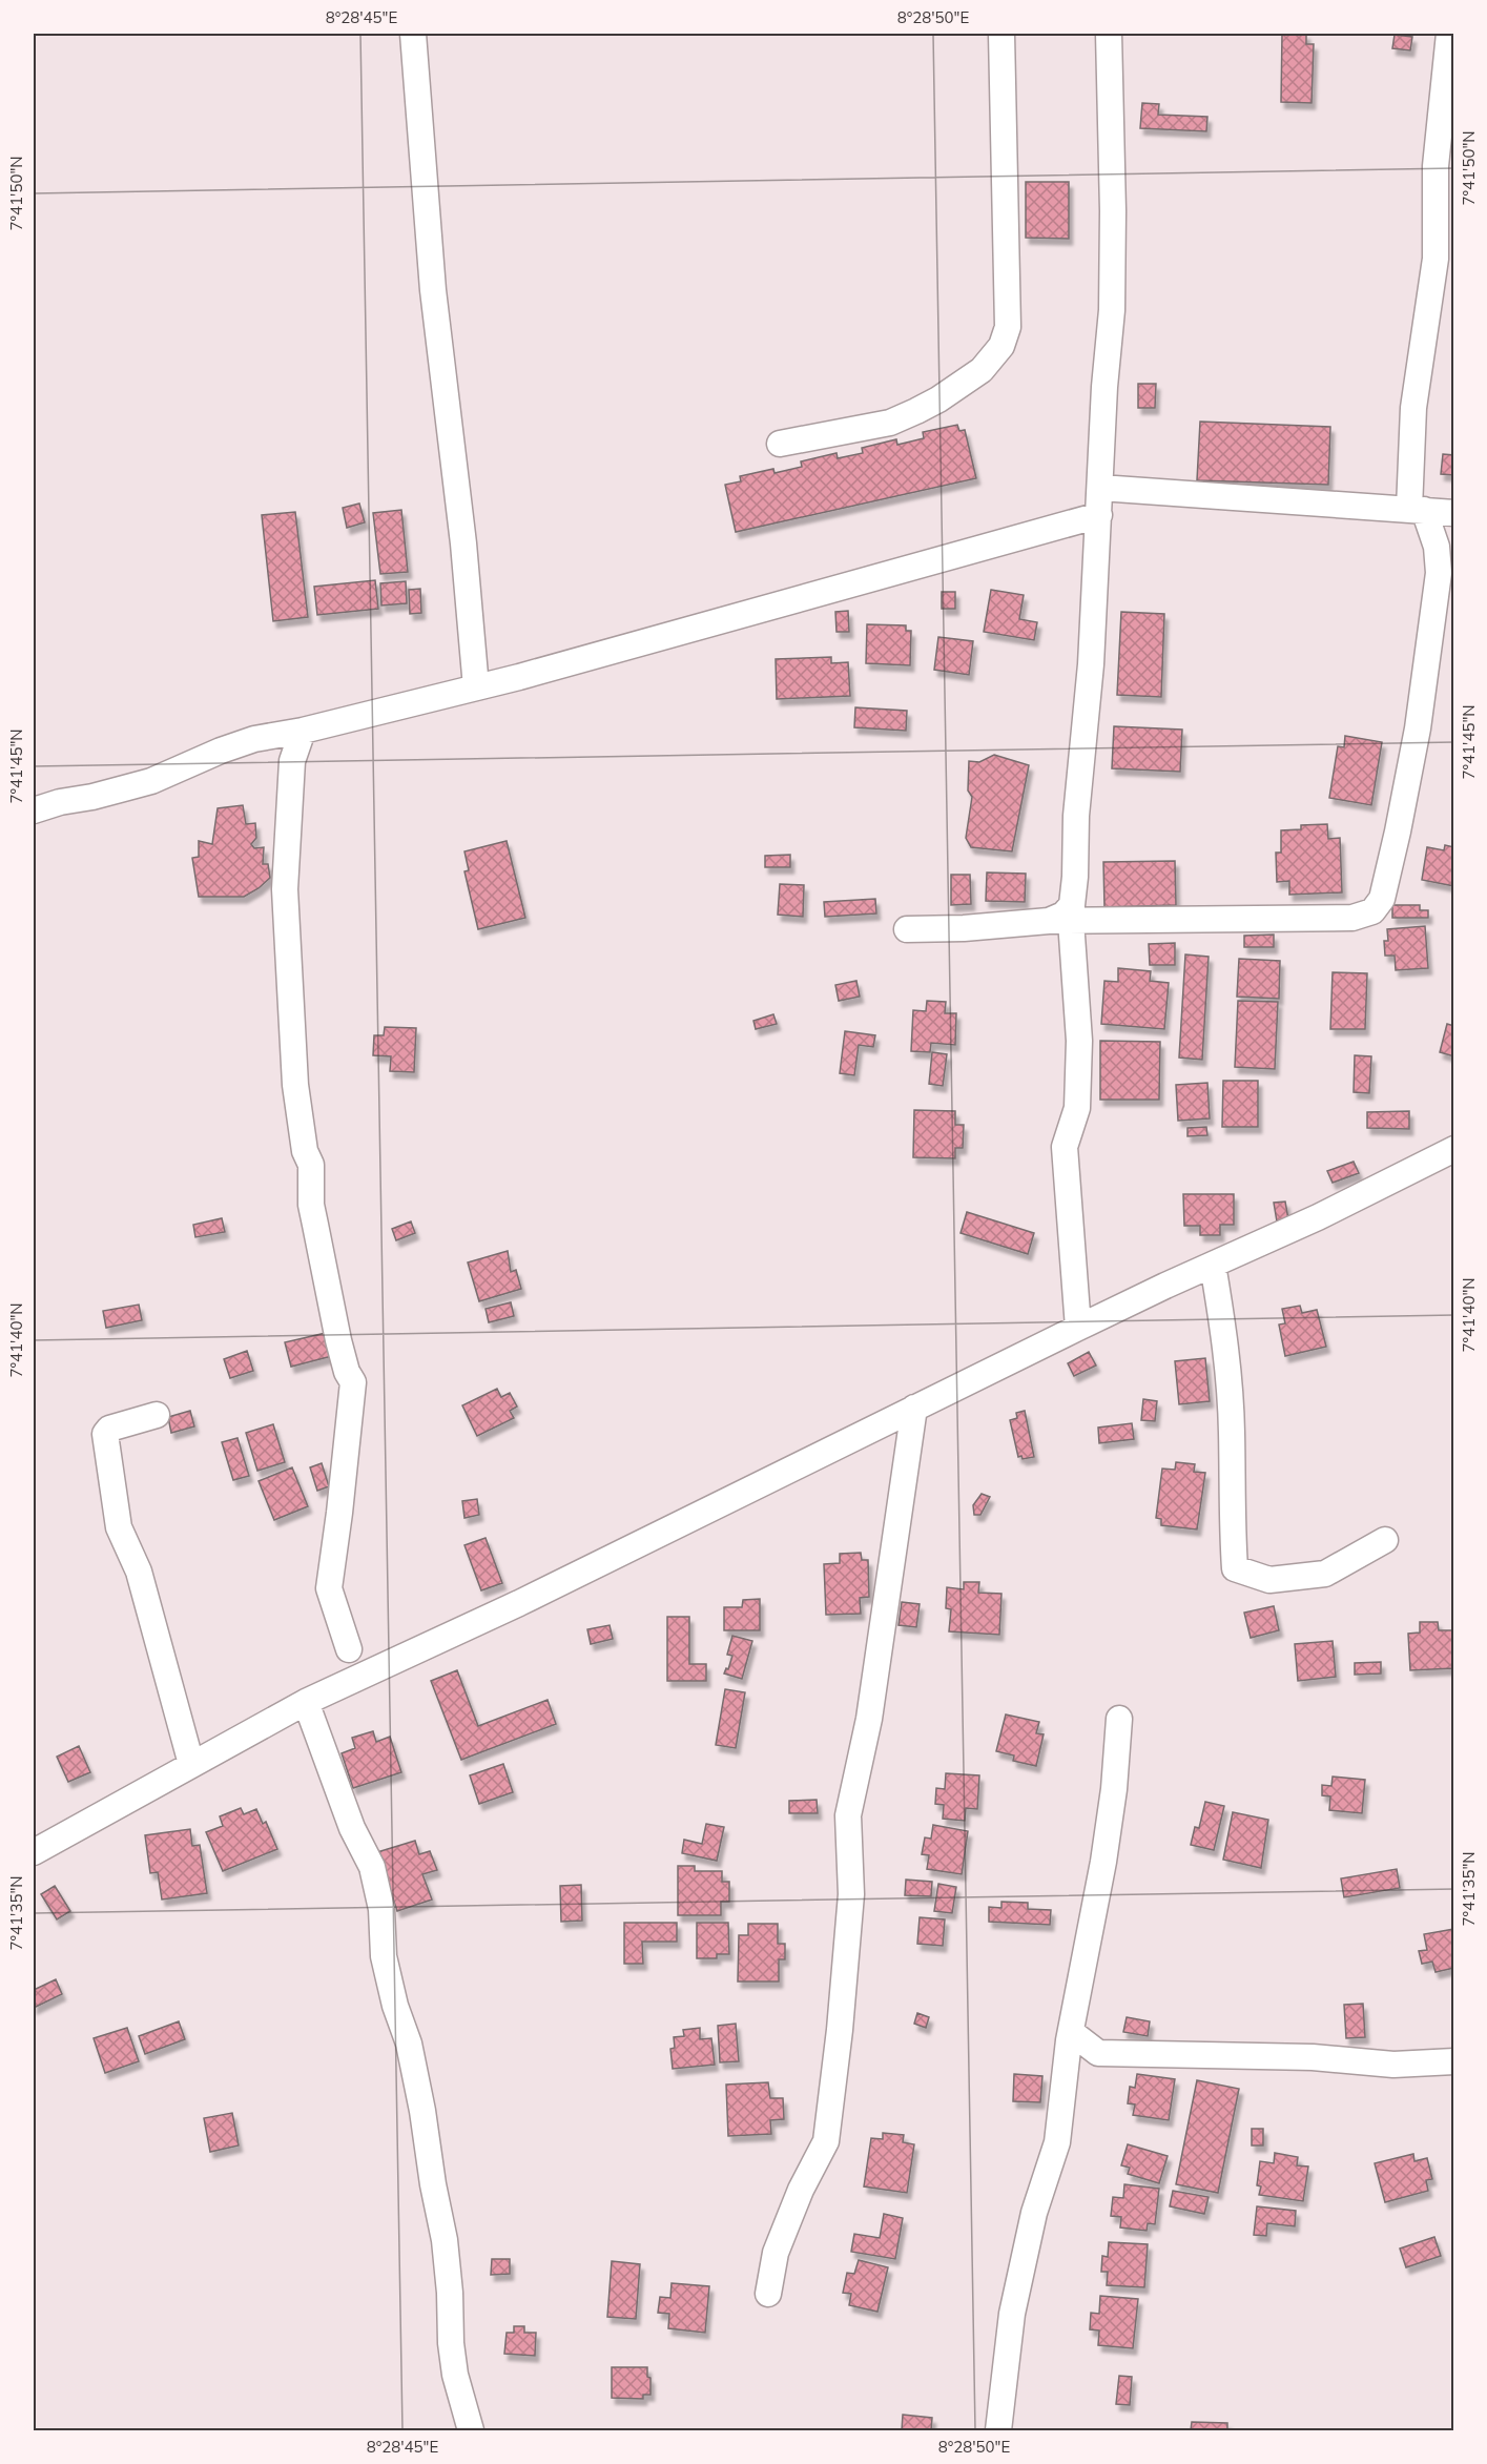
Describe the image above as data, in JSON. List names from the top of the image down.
{
  "coordinates": [
    "8°28'45\"E",
    "8°28'50\"E",
    "7°41'50\"N",
    "7°41'45\"N",
    "7°41'40\"N",
    "7°41'35\"N"
  ]
}
